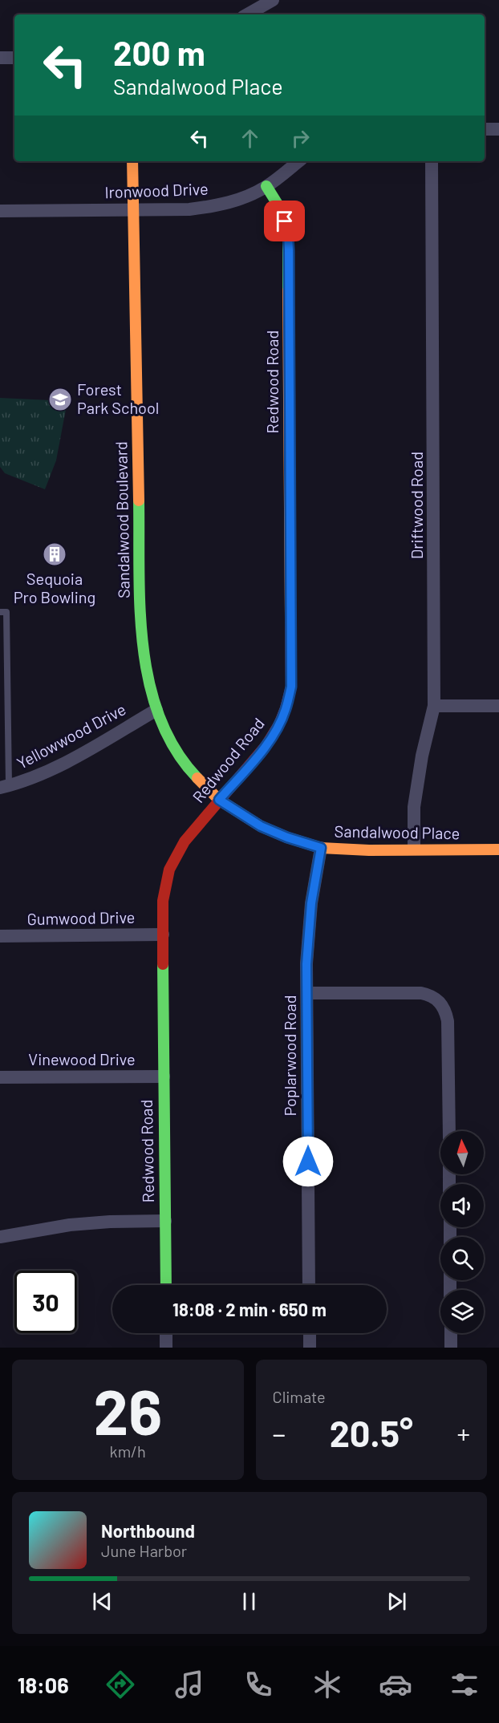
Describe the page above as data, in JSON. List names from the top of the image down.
{
  "streets": {
    "street": [
      "Ironwood Drive",
      "Redwood Road",
      "Driftwood Road",
      "Sandalwood Boulevard",
      "Yellowwood Drive",
      "Sandalwood Place",
      "Gumwood Drive",
      "Poplarwood Road",
      "Vinewood Drive"
    ]
  },
  "crossings": [
    ["Ironwood Drive", "Redwood Road"],
    ["Ironwood Drive", "Sandalwood Boulevard"],
    ["Redwood Road", "Sandalwood Boulevard"],
    ["Redwood Road", "Sandalwood Place"],
    ["Redwood Road", "Gumwood Drive"],
    ["Redwood Road", "Vinewood Drive"],
    ["Driftwood Road", "Sandalwood Place"],
    ["Sandalwood Boulevard", "Yellowwood Drive"],
    ["Sandalwood Boulevard", "Sandalwood Place"],
    ["Sandalwood Place", "Poplarwood Road"]
  ],
  "places": {
    "school or university": ["Forest Park School"],
    "building": ["Sequoia Pro Bowling"]
  },
  "north": "top",
  "page": {
    "turn": ["200 m", "Sandalwood Place"],
    "limit": "30",
    "trip": "18:08 · 2 min · 650 m",
    "tile": [
      ["26", "km/h"],
      "Climate"
    ],
    "heat": ["−", "20.5°", "+"],
    "song": ["Northbound", "June Harbor"],
    "tabs": "18:06"
  }
}
